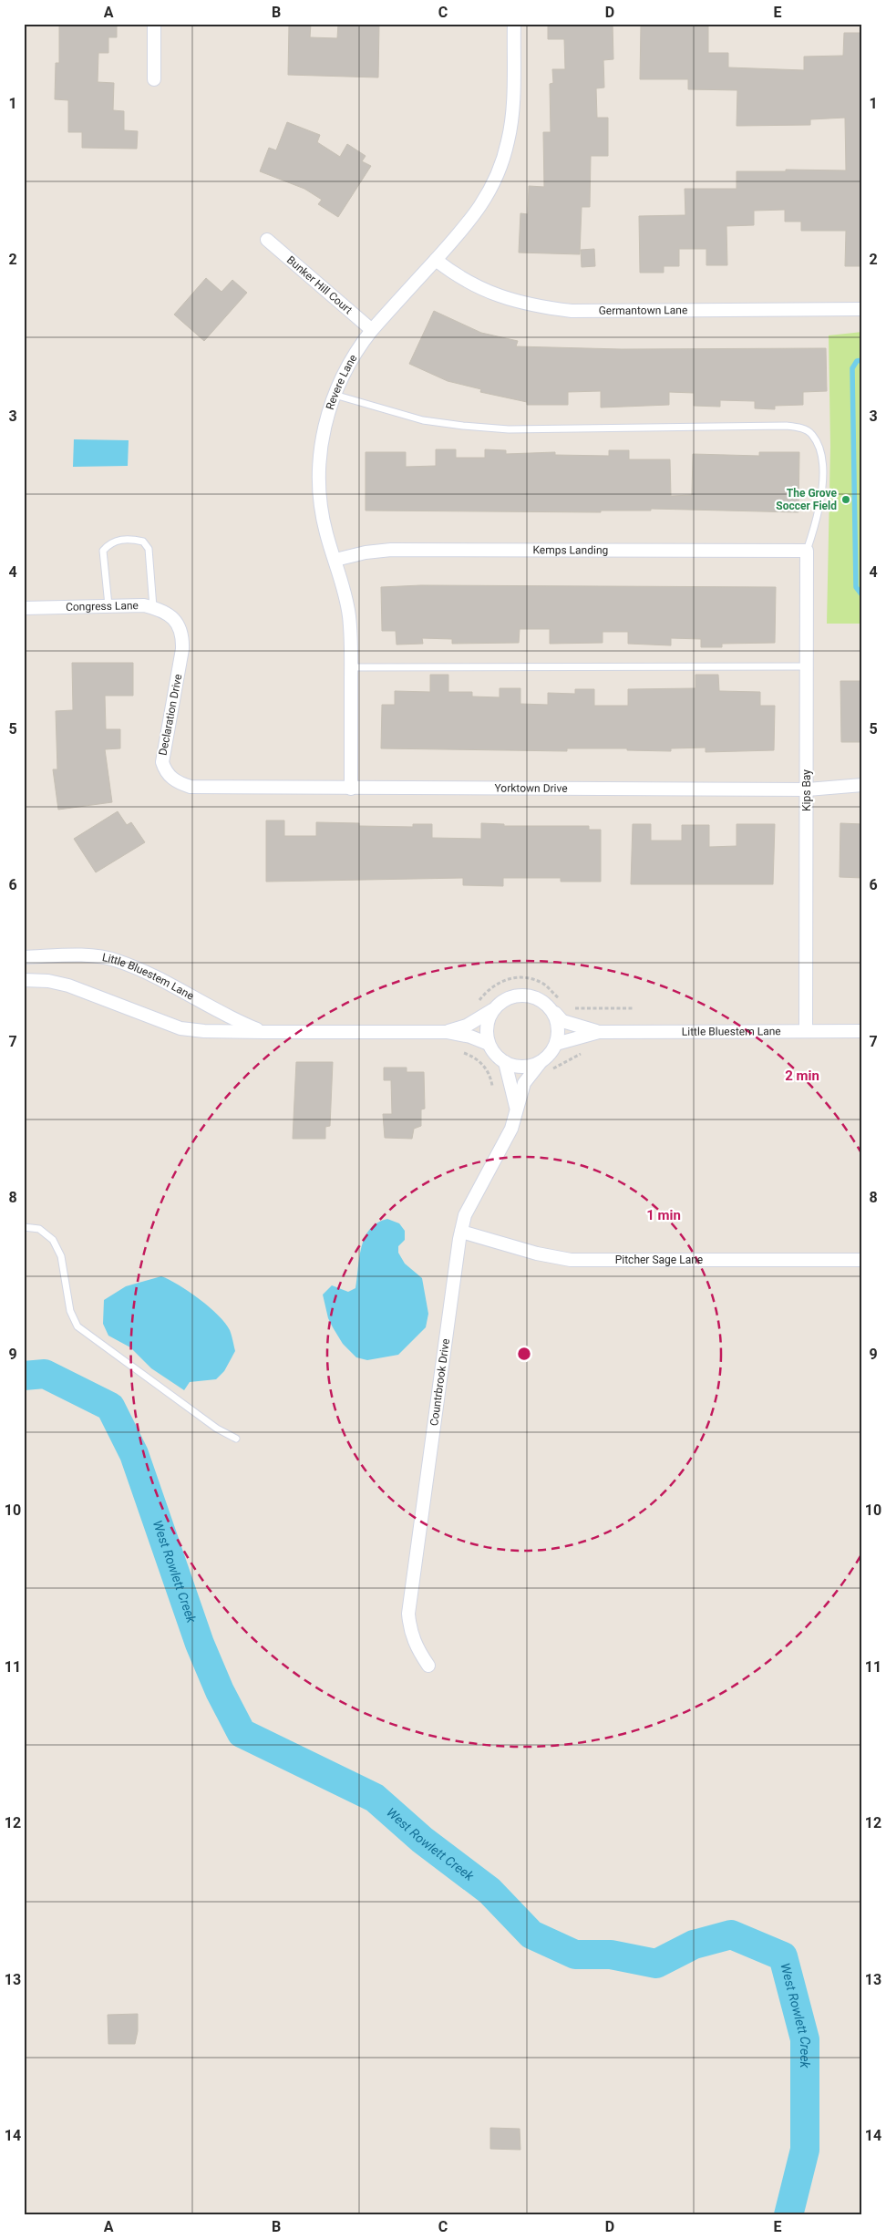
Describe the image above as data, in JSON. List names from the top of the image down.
{
  "streets": {
    "street": [
      "Bunker Hill Court",
      "Germantown Lane",
      "Revere Lane",
      "Kemps Landing",
      "Congress Lane",
      "Declaration Drive",
      "Yorktown Drive",
      "Kips Bay",
      "Little Bluestem Lane",
      "Pitcher Sage Lane",
      "Countrbrook Drive"
    ]
  },
  "crossings": [
    ["Bunker Hill Court", "Revere Lane"],
    ["Germantown Lane", "Revere Lane"],
    ["Revere Lane", "Kemps Landing"],
    ["Revere Lane", "Yorktown Drive"],
    ["Kemps Landing", "Kips Bay"],
    ["Congress Lane", "Declaration Drive"],
    ["Declaration Drive", "Yorktown Drive"],
    ["Yorktown Drive", "Kips Bay"],
    ["Kips Bay", "Little Bluestem Lane"],
    ["Little Bluestem Lane", "Countrbrook Drive"],
    ["Pitcher Sage Lane", "Countrbrook Drive"]
  ],
  "water": ["West Rowlett Creek"],
  "places": ["The Grove Soccer Field"],
  "grid": {
    "columns": [
      "A",
      "B",
      "C",
      "D",
      "E"
    ],
    "rows": [
      "1",
      "2",
      "3",
      "4",
      "5",
      "6",
      "7",
      "8",
      "9",
      "10",
      "11",
      "12",
      "13",
      "14"
    ]
  },
  "rings": ["2 min", "1 min"]
}
